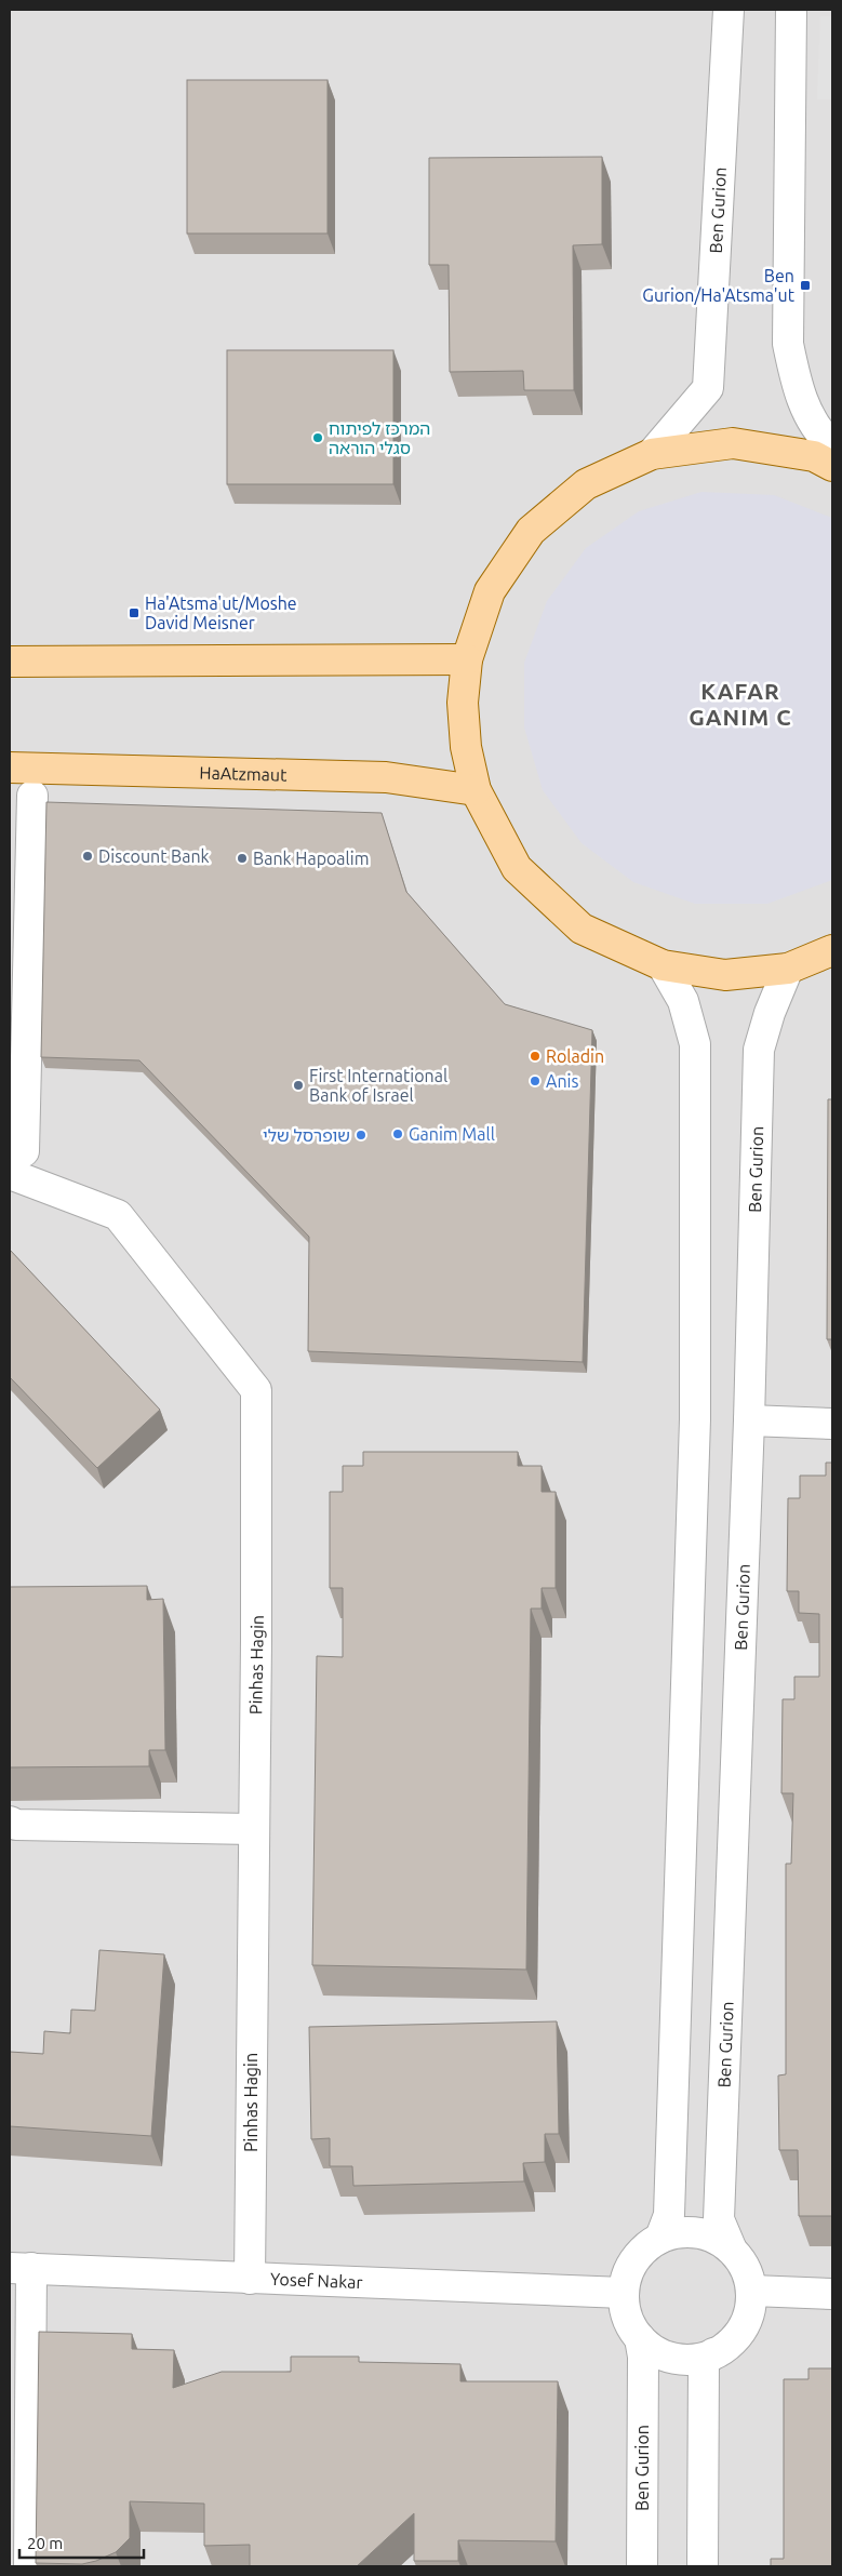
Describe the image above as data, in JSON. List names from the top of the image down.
{
  "streets": {
    "main road": ["HaAtzmaut"],
    "street": ["Ben Gurion", "Pinhas Hagin", "Yosef Nakar"]
  },
  "crossings": [
    ["Ben Gurion", "Yosef Nakar"],
    ["Pinhas Hagin", "Yosef Nakar"]
  ],
  "districts": ["KAFAR GANIM C"],
  "places": {
    "transit": ["Ben Gurion/Ha'Atsma'ut", "Ha'Atsma'ut/Moshe David Meisner"],
    "other": [
      "המרכז לפיתוח סגלי הוראה",
      "Discount Bank",
      "Bank Hapoalim",
      "Roladin",
      "Anis",
      "First International Bank of Israel",
      "Ganim Mall",
      "שופרסל שלי"
    ]
  },
  "scale_bar": "20 m"
}
